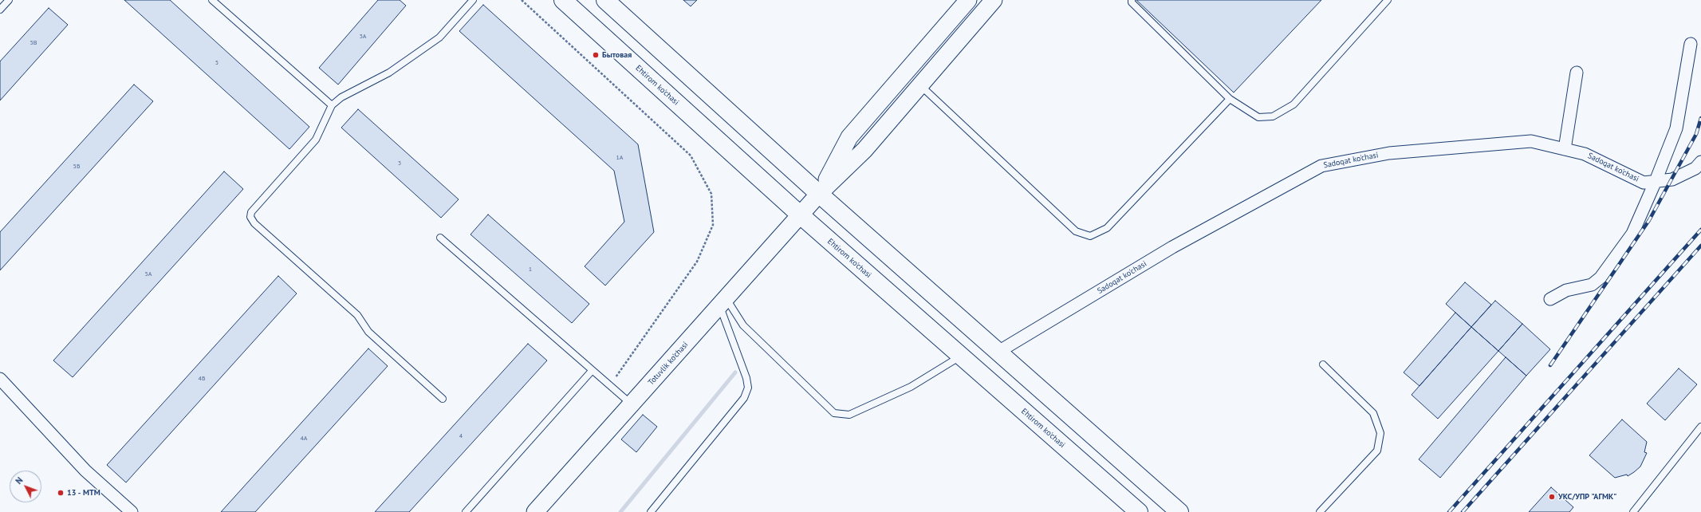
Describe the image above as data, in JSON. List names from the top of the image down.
{
  "streets": {
    "main road": ["Ehtirom ko'chasi", "Totuvlik ko'chasi"],
    "street": ["Sadoqat ko'chasi"]
  },
  "crossings": [
    ["Ehtirom ko'chasi", "Totuvlik ko'chasi"]
  ],
  "places": ["Бытовая", "13 - MTM", "УКС/УПР \"АГМК\""],
  "house_numbers": [
    "3А",
    "5В",
    "5",
    "1А",
    "3",
    "5Б",
    "1",
    "5А",
    "4Б",
    "4",
    "4А"
  ],
  "north": "top left"
}
